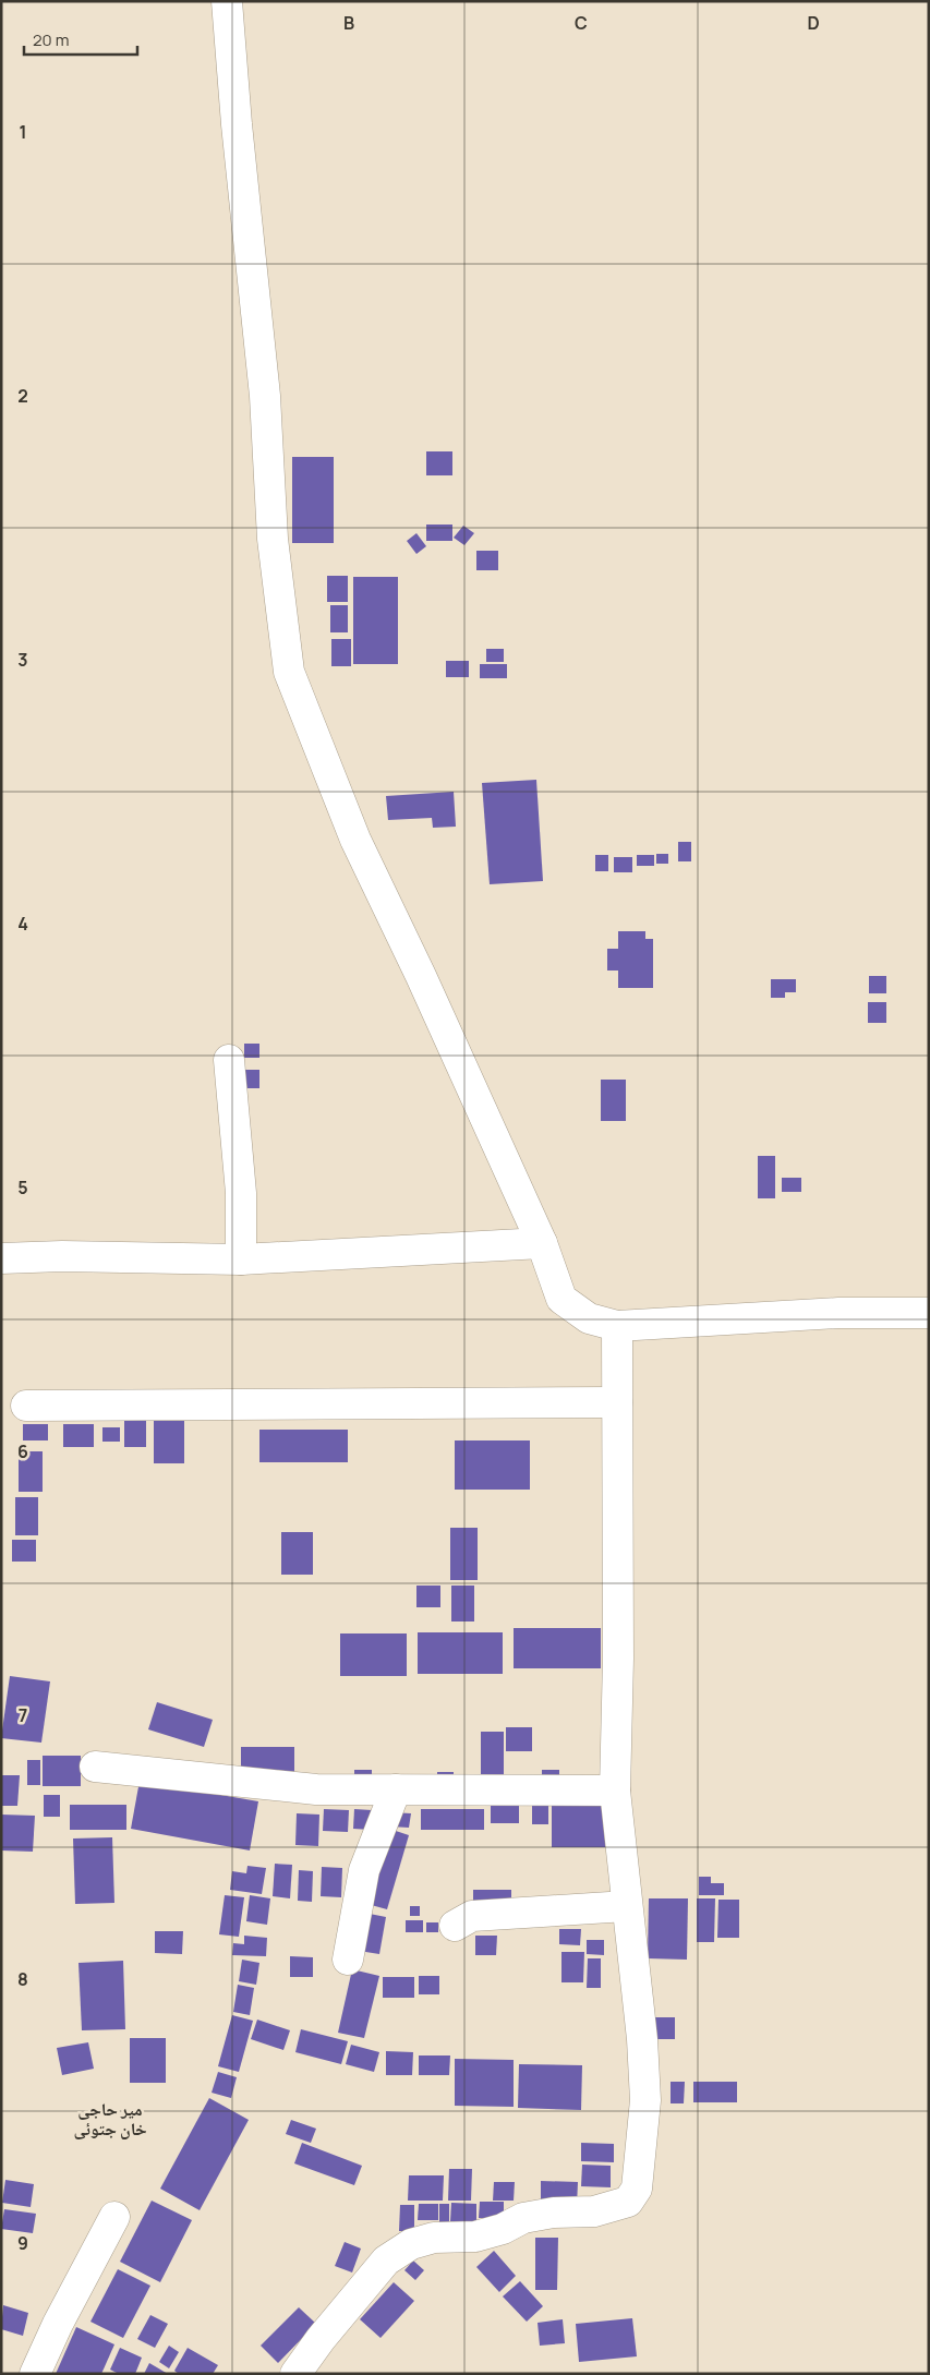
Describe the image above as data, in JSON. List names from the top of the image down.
{
  "districts": ["میر حاجی خان جتوئی"],
  "scale_bar": "20 m",
  "grid": {
    "columns": ["B", "C", "D"],
    "rows": [
      "1",
      "2",
      "3",
      "4",
      "5",
      "6",
      "7",
      "8",
      "9"
    ]
  }
}
